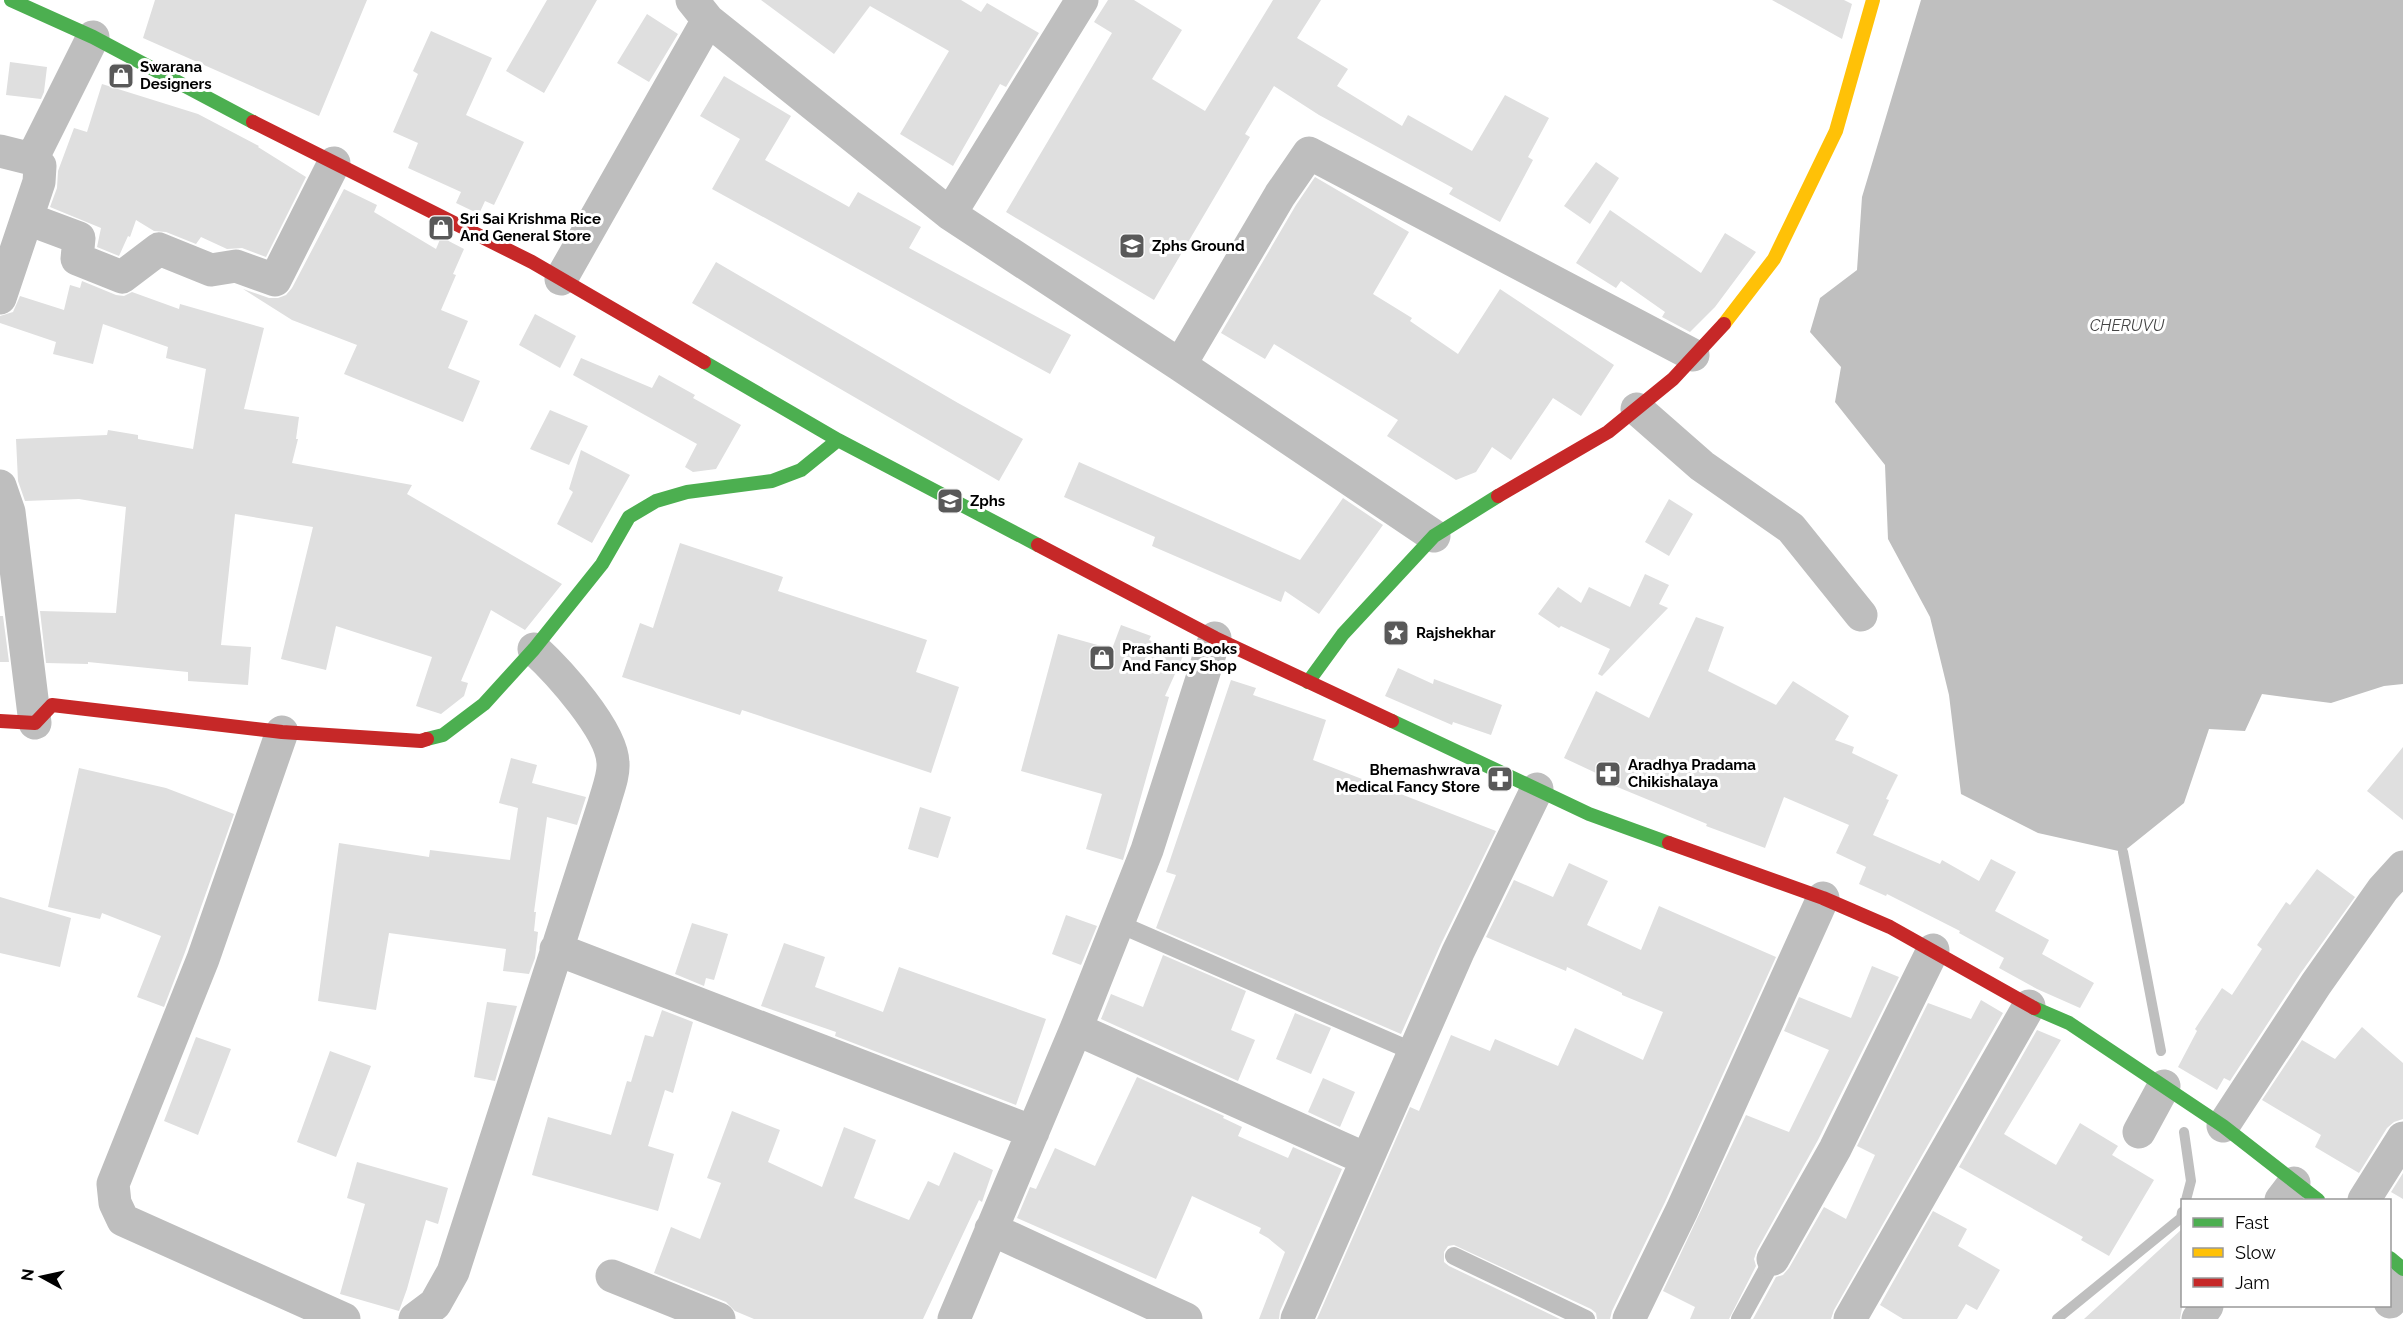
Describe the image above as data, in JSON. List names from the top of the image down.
{
  "water": ["CHERUVU"],
  "places": {
    "shop": ["Swarana Designers", "Sri Sai Krishma Rice And General Store", "Prashanti Books And Fancy Shop"],
    "school or university": ["Zphs Ground", "Zphs"],
    "place": ["Rajshekhar"],
    "pharmacy": ["Aradhya Pradama Chikishalaya", "Bhemashwrava Medical Fancy Store"]
  },
  "legend": ["Fast", "Slow", "Jam"],
  "north": "left"
}
